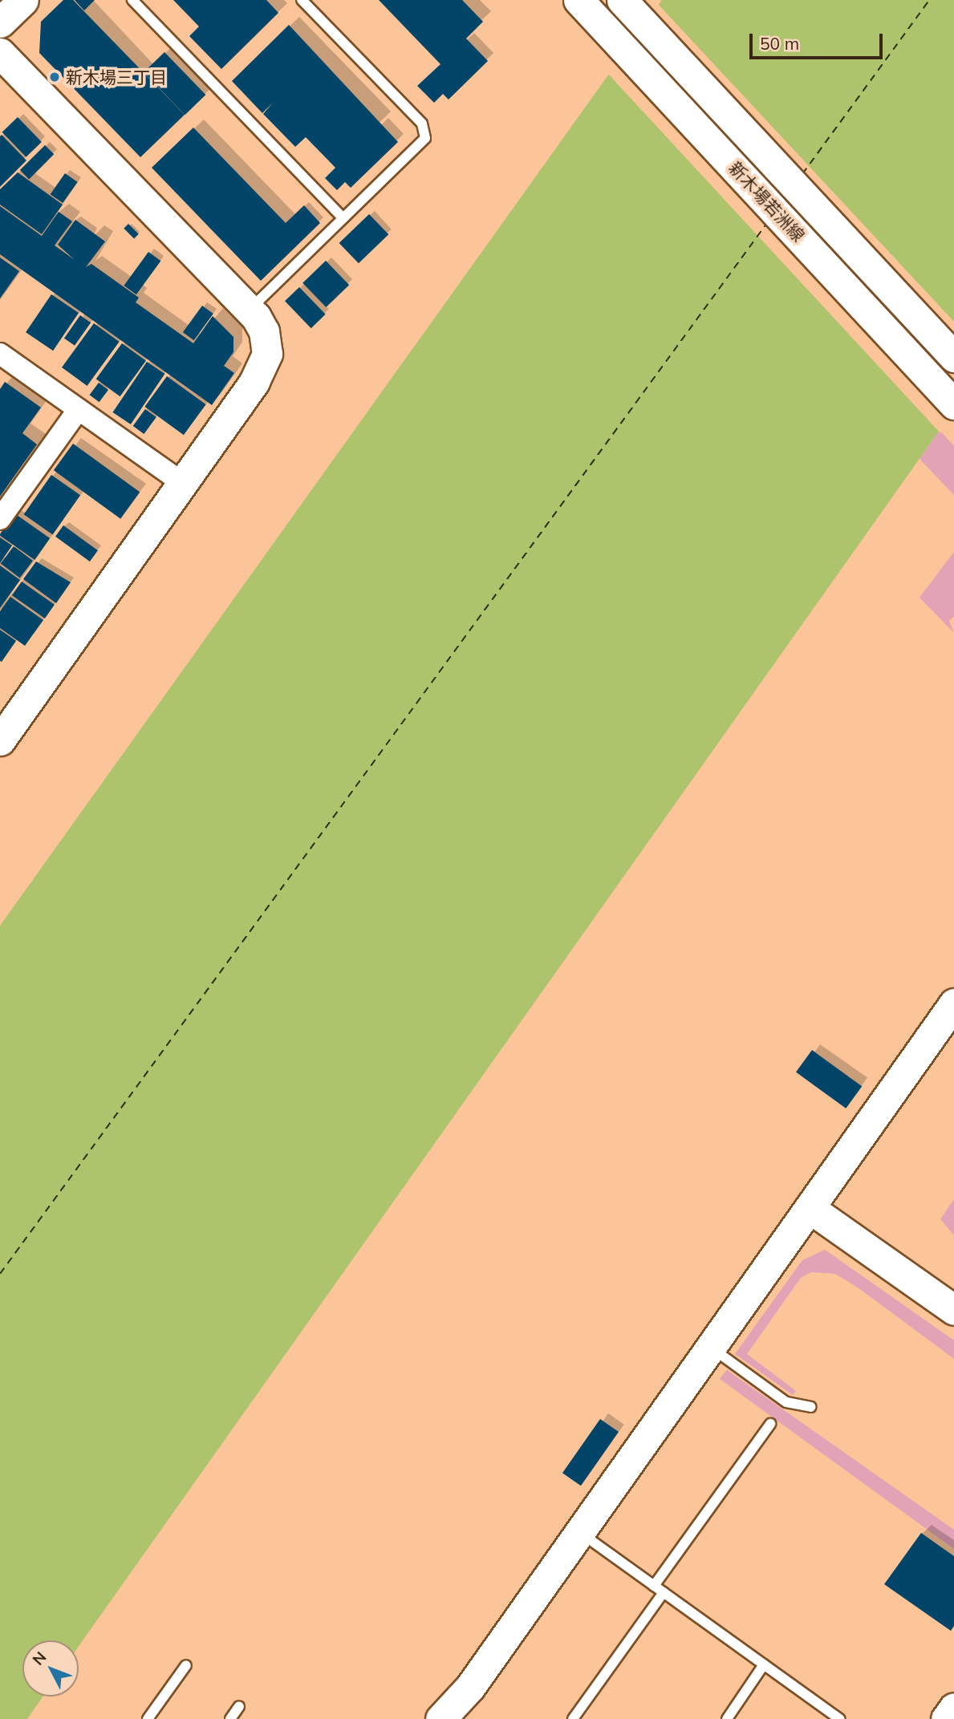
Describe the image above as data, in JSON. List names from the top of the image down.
{
  "streets": {
    "street": ["新木場若洲線"]
  },
  "places": ["新木場三丁目"],
  "scale_bar": "50 m",
  "north": "top left"
}
